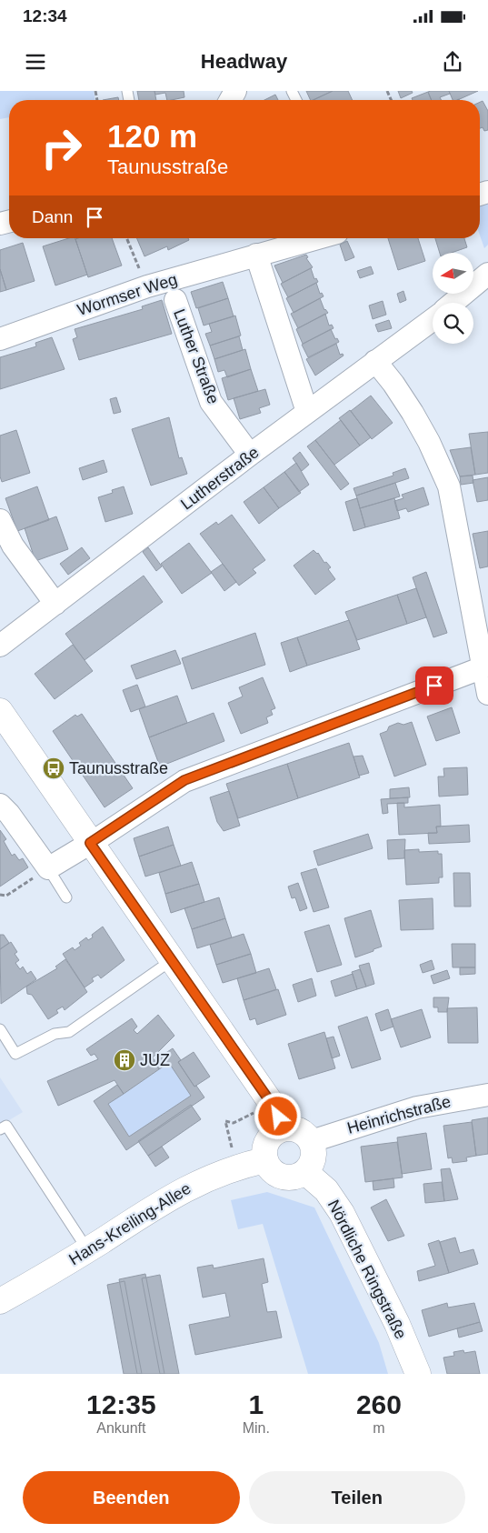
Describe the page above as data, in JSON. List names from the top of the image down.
{
  "streets": {
    "street": [
      "Wormser Weg",
      "Luther Straße",
      "Lutherstraße",
      "Heinrichstraße",
      "Hans-Kreiling-Allee",
      "Nördliche Ringstraße"
    ]
  },
  "crossings": [
    ["Luther Straße", "Lutherstraße"],
    ["Heinrichstraße", "Hans-Kreiling-Allee"],
    ["Heinrichstraße", "Nördliche Ringstraße"],
    ["Hans-Kreiling-Allee", "Nördliche Ringstraße"]
  ],
  "places": {
    "bus stop": ["Taunusstraße"],
    "building": ["JUZ"]
  },
  "north": "left",
  "page": {
    "status": "12:34",
    "header": "Headway",
    "turn": ["120 m", "Taunusstraße"],
    "then": "Dann",
    "eta": [
      "12:35",
      "Ankunft",
      "1",
      "Min.",
      "260",
      "m"
    ],
    "buttons": ["Beenden", "Teilen"]
  }
}
